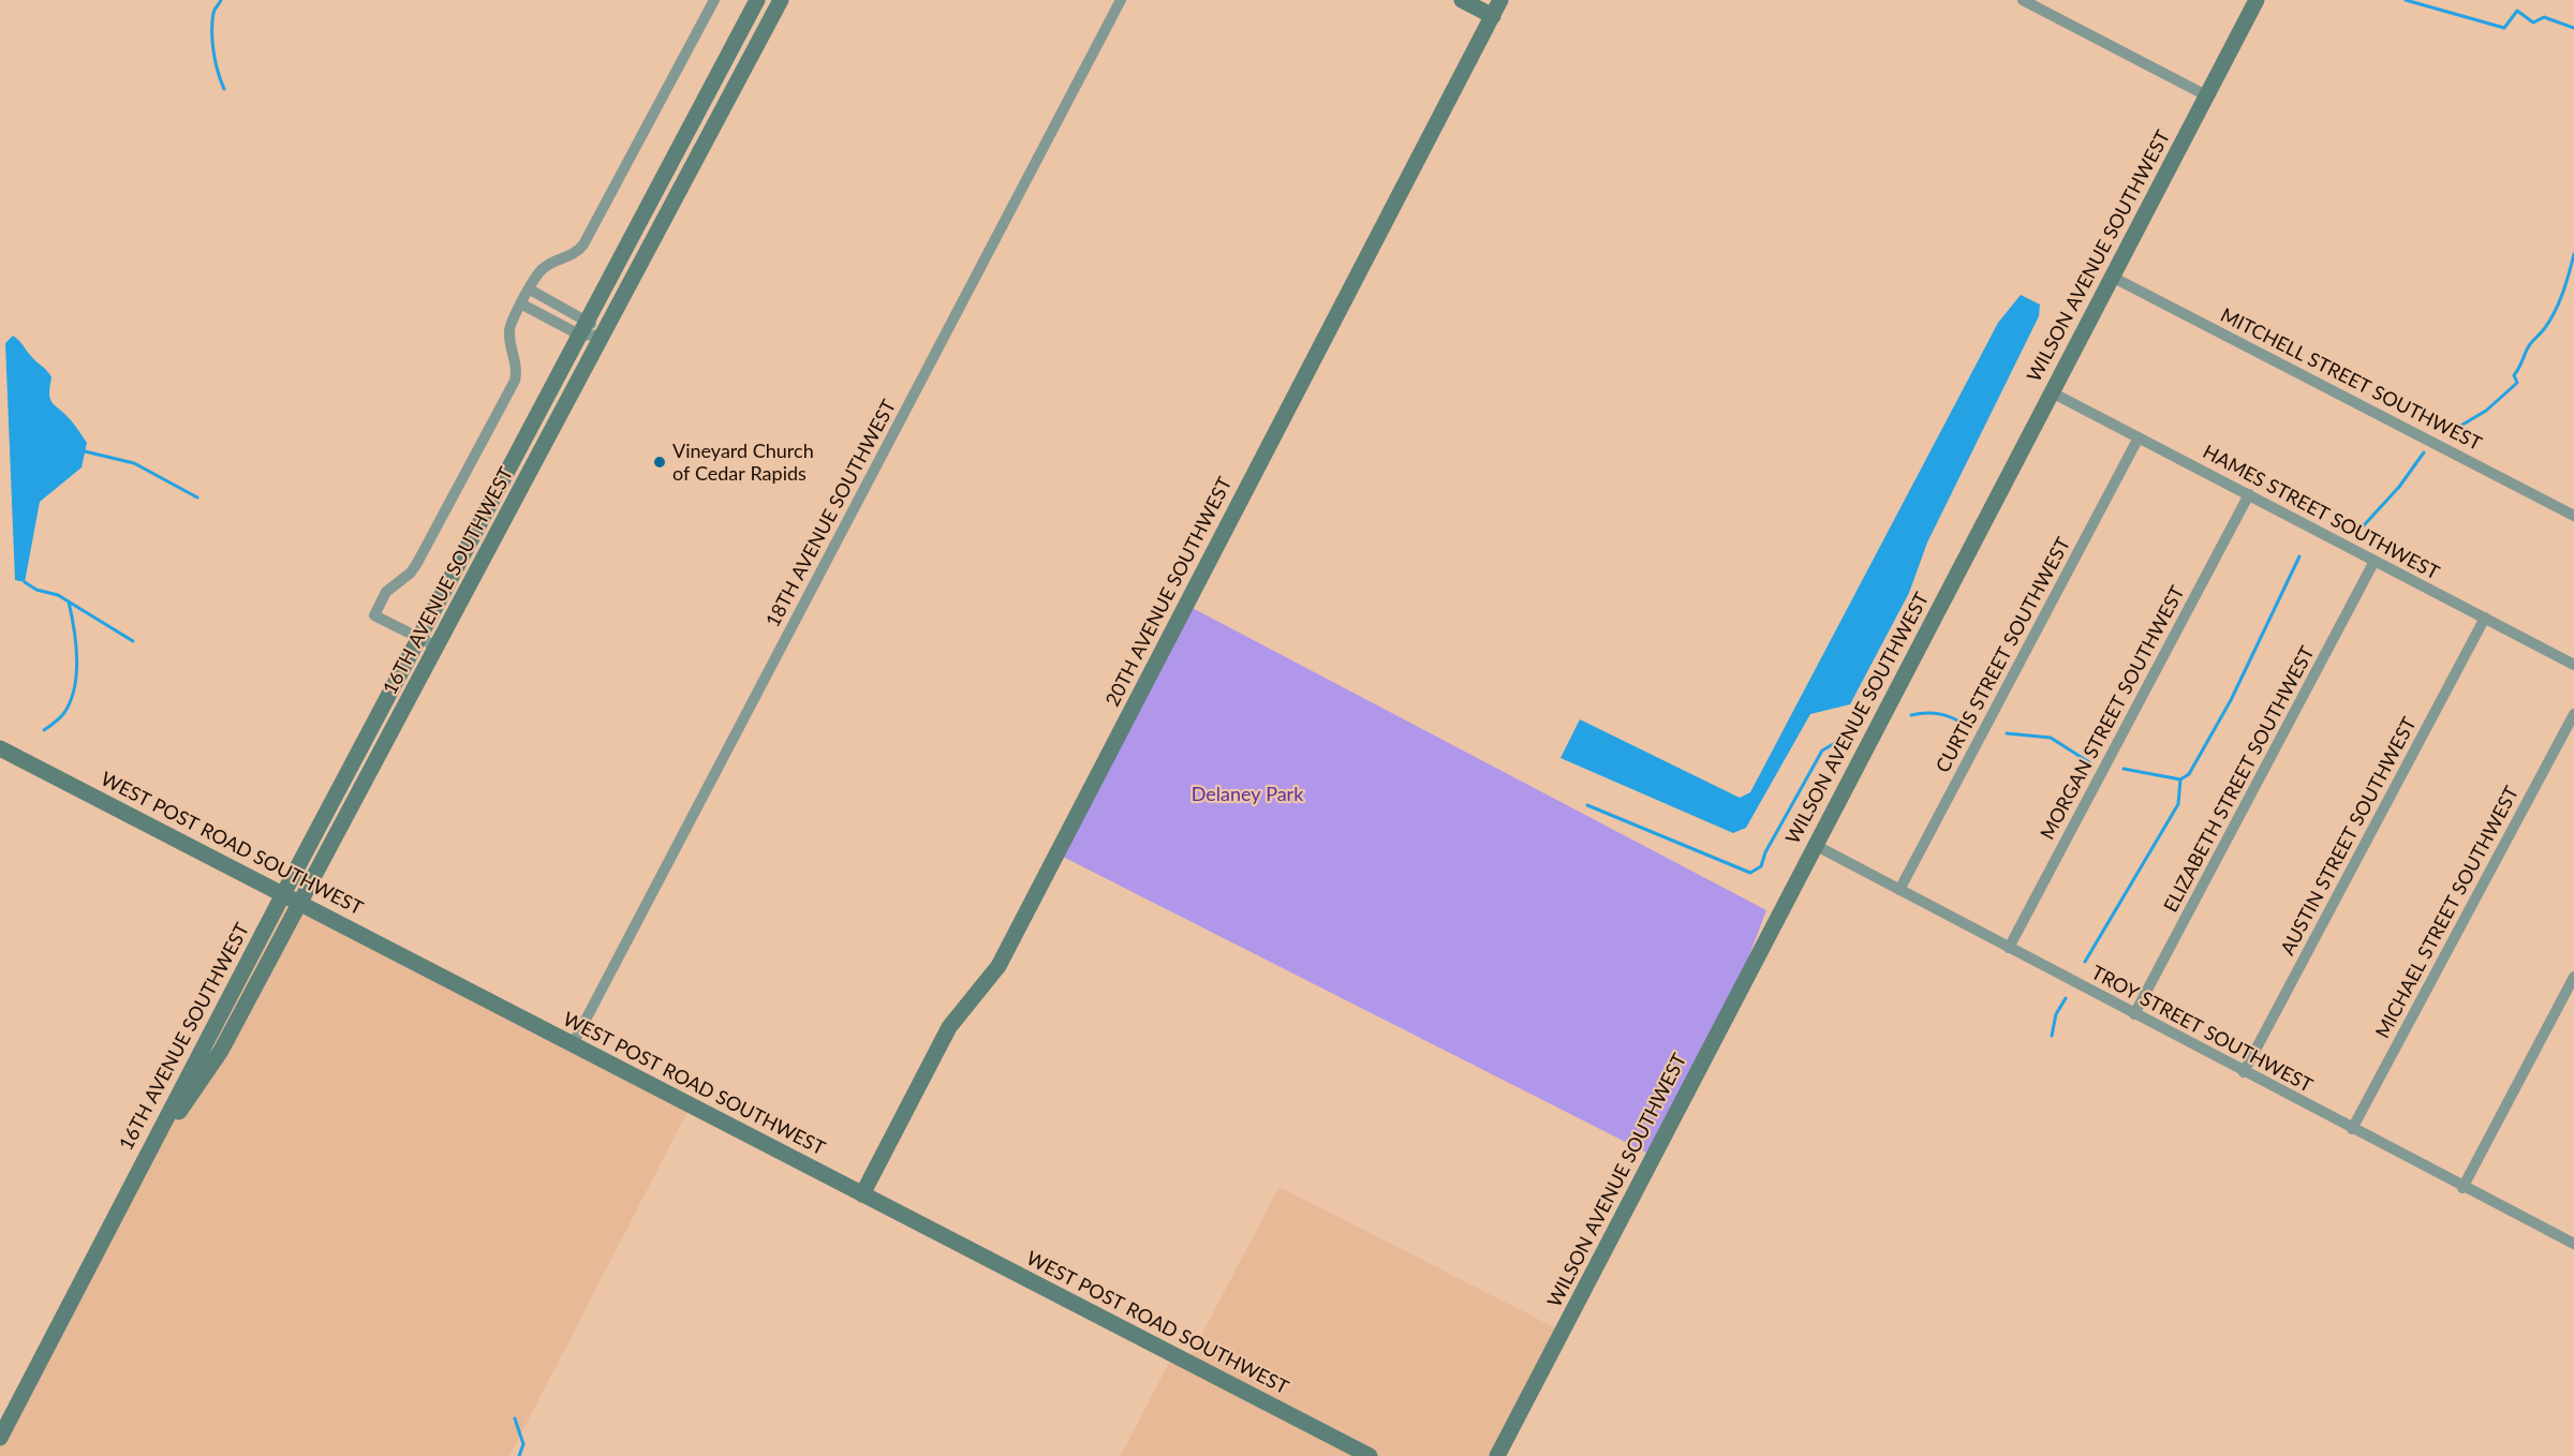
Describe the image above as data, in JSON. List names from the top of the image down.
{
  "streets": {
    "street": [
      "WILSON AVENUE SOUTHWEST",
      "MITCHELL STREET SOUTHWEST",
      "HAMES STREET SOUTHWEST",
      "18TH AVENUE SOUTHWEST",
      "16TH AVENUE SOUTHWEST",
      "20TH AVENUE SOUTHWEST",
      "CURTIS STREET SOUTHWEST",
      "MORGAN STREET SOUTHWEST",
      "ELIZABETH STREET SOUTHWEST",
      "AUSTIN STREET SOUTHWEST",
      "WEST POST ROAD SOUTHWEST",
      "MICHAEL STREET SOUTHWEST",
      "TROY STREET SOUTHWEST"
    ]
  },
  "crossings": [
    ["WILSON AVENUE SOUTHWEST", "MITCHELL STREET SOUTHWEST"],
    ["WILSON AVENUE SOUTHWEST", "HAMES STREET SOUTHWEST"],
    ["WILSON AVENUE SOUTHWEST", "TROY STREET SOUTHWEST"],
    ["HAMES STREET SOUTHWEST", "CURTIS STREET SOUTHWEST"],
    ["HAMES STREET SOUTHWEST", "MORGAN STREET SOUTHWEST"],
    ["HAMES STREET SOUTHWEST", "ELIZABETH STREET SOUTHWEST"],
    ["HAMES STREET SOUTHWEST", "AUSTIN STREET SOUTHWEST"],
    ["18TH AVENUE SOUTHWEST", "WEST POST ROAD SOUTHWEST"],
    ["16TH AVENUE SOUTHWEST", "WEST POST ROAD SOUTHWEST"],
    ["20TH AVENUE SOUTHWEST", "WEST POST ROAD SOUTHWEST"],
    ["CURTIS STREET SOUTHWEST", "TROY STREET SOUTHWEST"],
    ["MORGAN STREET SOUTHWEST", "TROY STREET SOUTHWEST"],
    ["ELIZABETH STREET SOUTHWEST", "TROY STREET SOUTHWEST"],
    ["AUSTIN STREET SOUTHWEST", "TROY STREET SOUTHWEST"],
    ["MICHAEL STREET SOUTHWEST", "TROY STREET SOUTHWEST"]
  ],
  "parks": ["Delaney Park"],
  "places": ["Vineyard Church of Cedar Rapids"]
}
